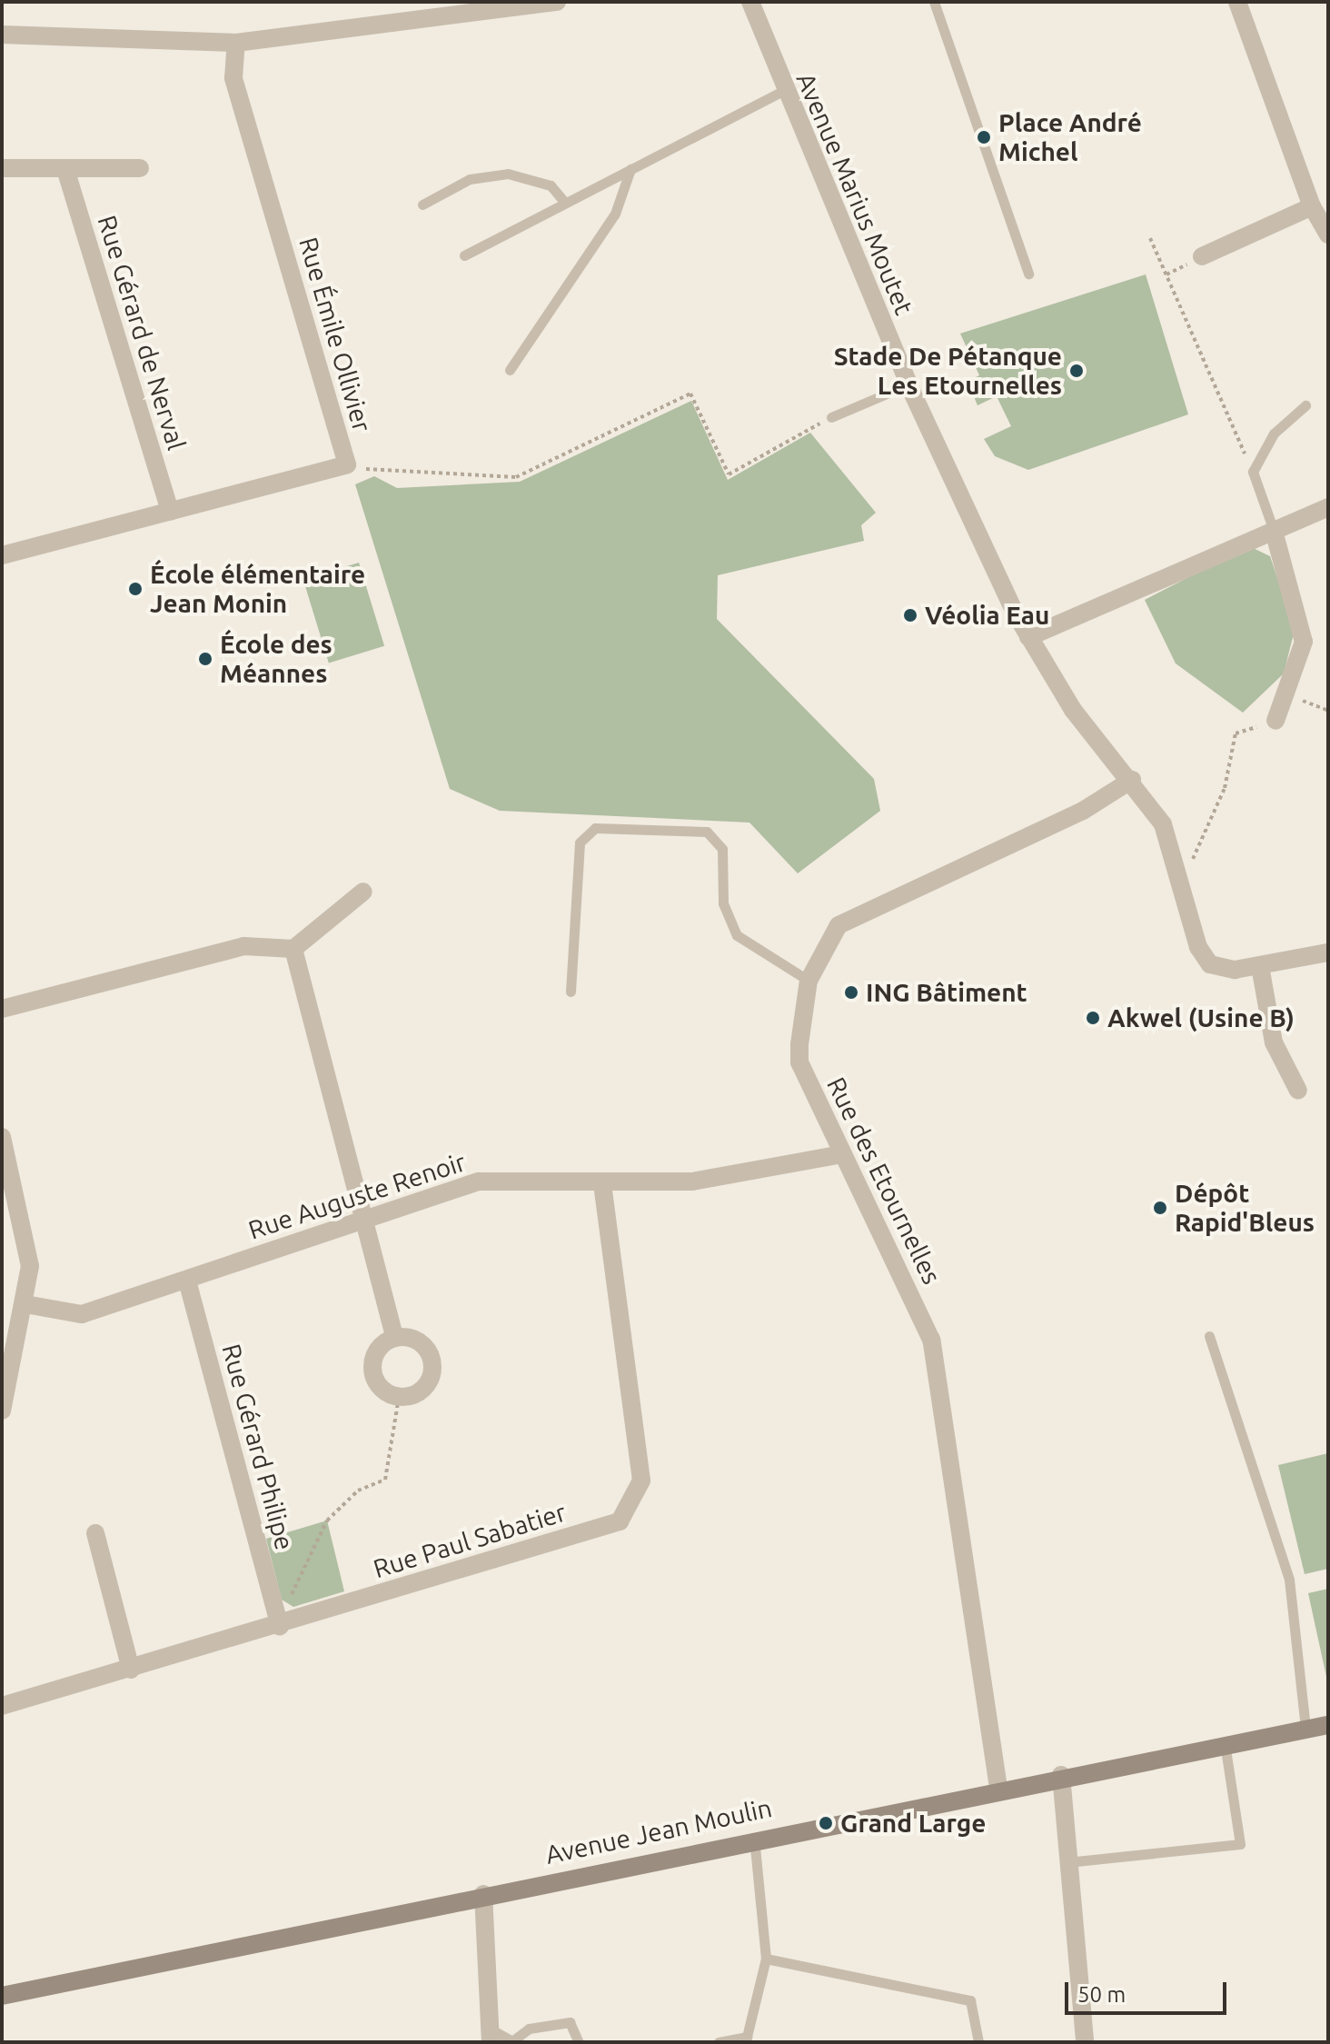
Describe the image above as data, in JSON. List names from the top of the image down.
{
  "streets": {
    "main road": ["Avenue Jean Moulin"],
    "street": [
      "Avenue Marius Moutet",
      "Rue Gérard de Nerval",
      "Rue Émile Ollivier",
      "Rue des Etournelles",
      "Rue Auguste Renoir",
      "Rue Gérard Philipe",
      "Rue Paul Sabatier"
    ]
  },
  "crossings": [
    ["Avenue Marius Moutet", "Rue des Etournelles"],
    ["Rue Gérard de Nerval", "Rue Émile Ollivier"],
    ["Rue des Etournelles", "Rue Auguste Renoir"],
    ["Rue des Etournelles", "Avenue Jean Moulin"],
    ["Rue Auguste Renoir", "Rue Gérard Philipe"],
    ["Rue Auguste Renoir", "Rue Paul Sabatier"],
    ["Rue Gérard Philipe", "Rue Paul Sabatier"]
  ],
  "places": [
    "Place André Michel",
    "Stade De Pétanque Les Etournelles",
    "École élémentaire Jean Monin",
    "Véolia Eau",
    "École des Méannes",
    "ING Bâtiment",
    "Akwel (Usine B)",
    "Dépôt Rapid'Bleus",
    "Grand Large"
  ],
  "scale_bar": "50 m"
}
